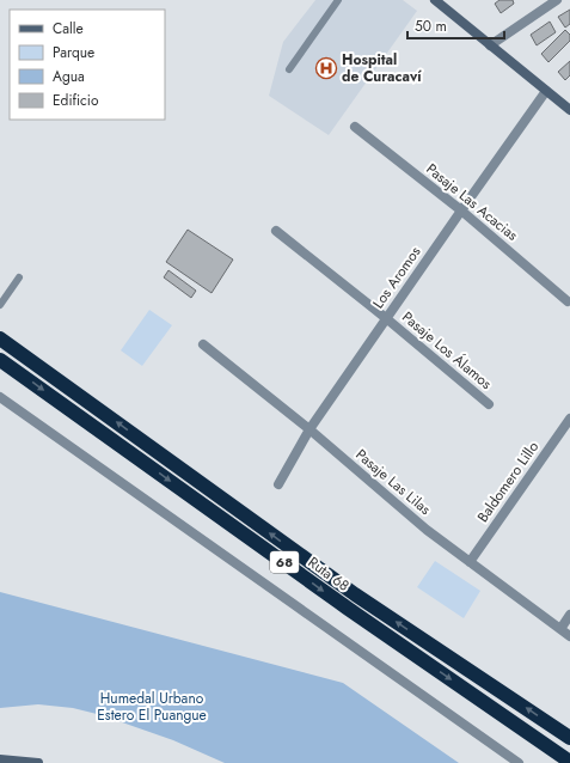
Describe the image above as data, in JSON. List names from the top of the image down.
{
  "streets": {
    "highway": ["68", "Ruta 68"],
    "street": [
      "Pasaje Las Acacias",
      "Los Aromos",
      "Pasaje Los Álamos",
      "Pasaje Las Lilas",
      "Baldomero Lillo"
    ]
  },
  "crossings": [
    ["Pasaje Las Acacias", "Los Aromos"],
    ["Los Aromos", "Pasaje Los Álamos"],
    ["Los Aromos", "Pasaje Las Lilas"],
    ["Pasaje Las Lilas", "Baldomero Lillo"]
  ],
  "parks": ["Humedal Urbano Estero El Puangue"],
  "places": {
    "hospital": ["Hospital de Curacaví"]
  },
  "legend": [
    "Calle",
    "Parque",
    "Agua",
    "Edificio"
  ],
  "scale_bar": "50 m"
}
